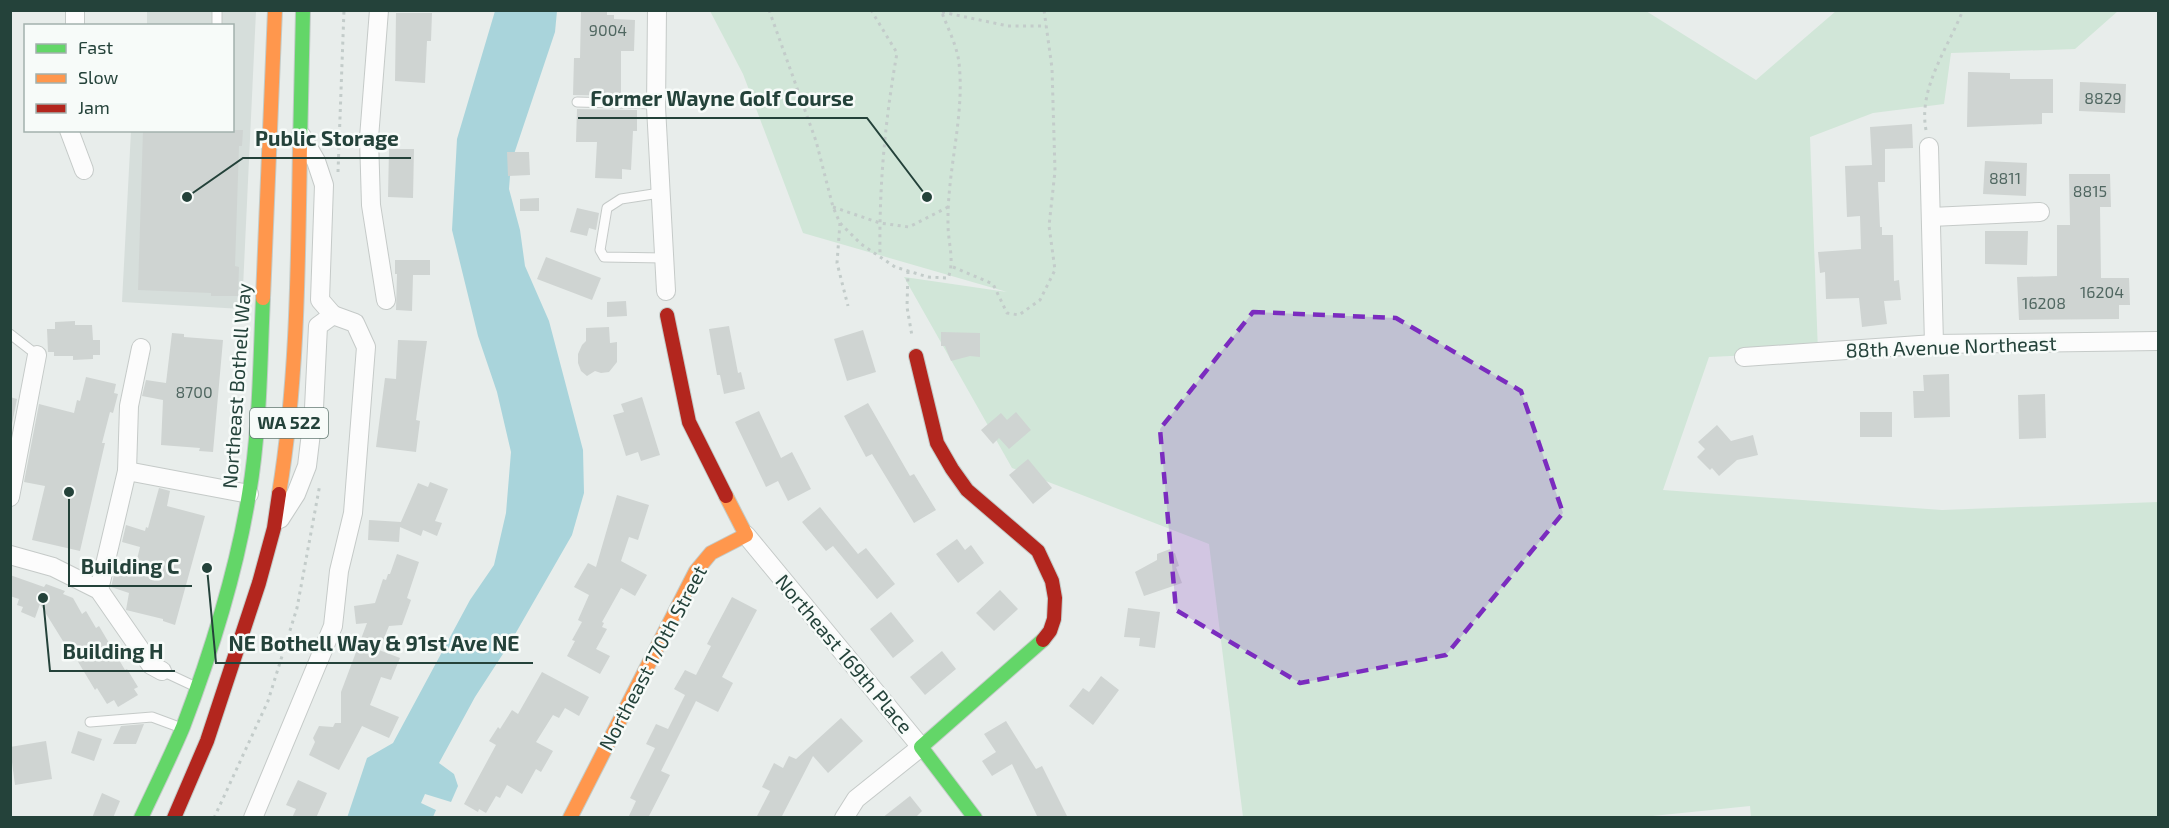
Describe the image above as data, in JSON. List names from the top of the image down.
{
  "streets": {
    "main road": ["Northeast Bothell Way", "WA 522", "Northeast 170th Street"],
    "street": ["88th Avenue Northeast", "Northeast 169th Place"]
  },
  "crossings": [
    ["Northeast 169th Place", "Northeast 170th Street"]
  ],
  "places": [
    "Public Storage",
    "Former Wayne Golf Course",
    "Building C",
    "NE Bothell Way & 91st Ave NE",
    "Building H"
  ],
  "house_numbers": [
    "9004",
    "8829",
    "8811",
    "8815",
    "16204",
    "16208",
    "8700"
  ],
  "legend": ["Fast", "Slow", "Jam"]
}
